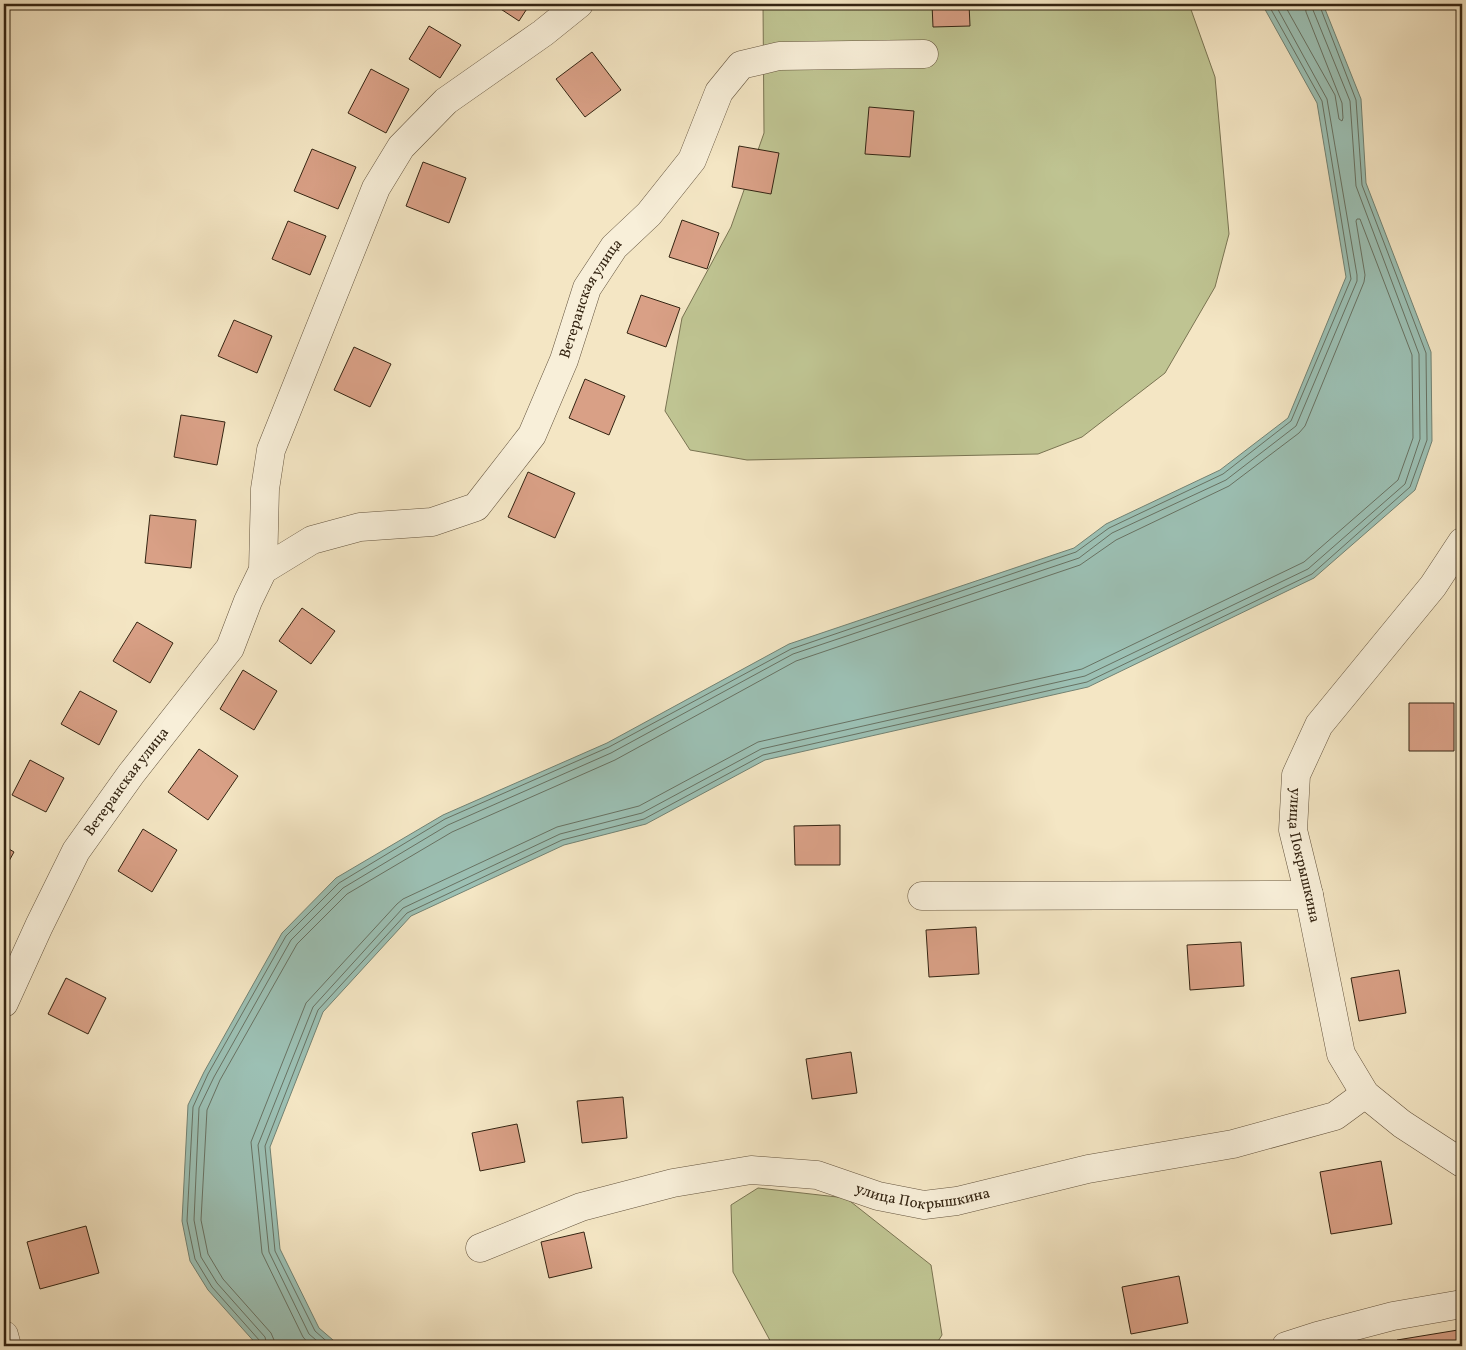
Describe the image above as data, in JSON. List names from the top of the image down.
{
  "streets": {
    "street": ["Ветеранская улица", "улица Покрышкина"]
  }
}
